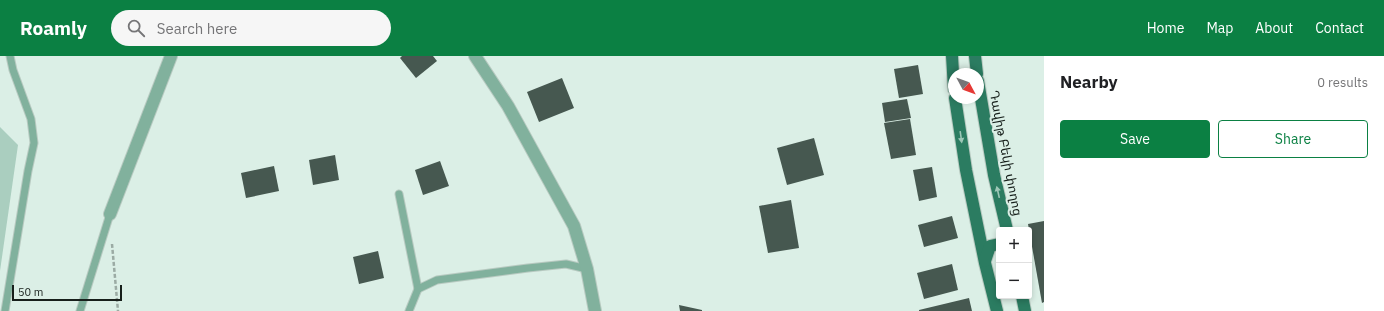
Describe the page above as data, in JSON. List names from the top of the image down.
{
  "streets": {
    "main road": ["Դավիթ Բեկի փողոց"]
  },
  "scale_bar": "50 m",
  "north": "bottom right",
  "page": {
    "header": "Roamly",
    "search": "Search here",
    "nav": [
      "Home",
      "Map",
      "About",
      "Contact"
    ],
    "heading": ["Nearby", "0 results"],
    "buttons": ["Save", "Share"],
    "map_buttons": ["+", "−"],
    "scale": "50 m"
  }
}
